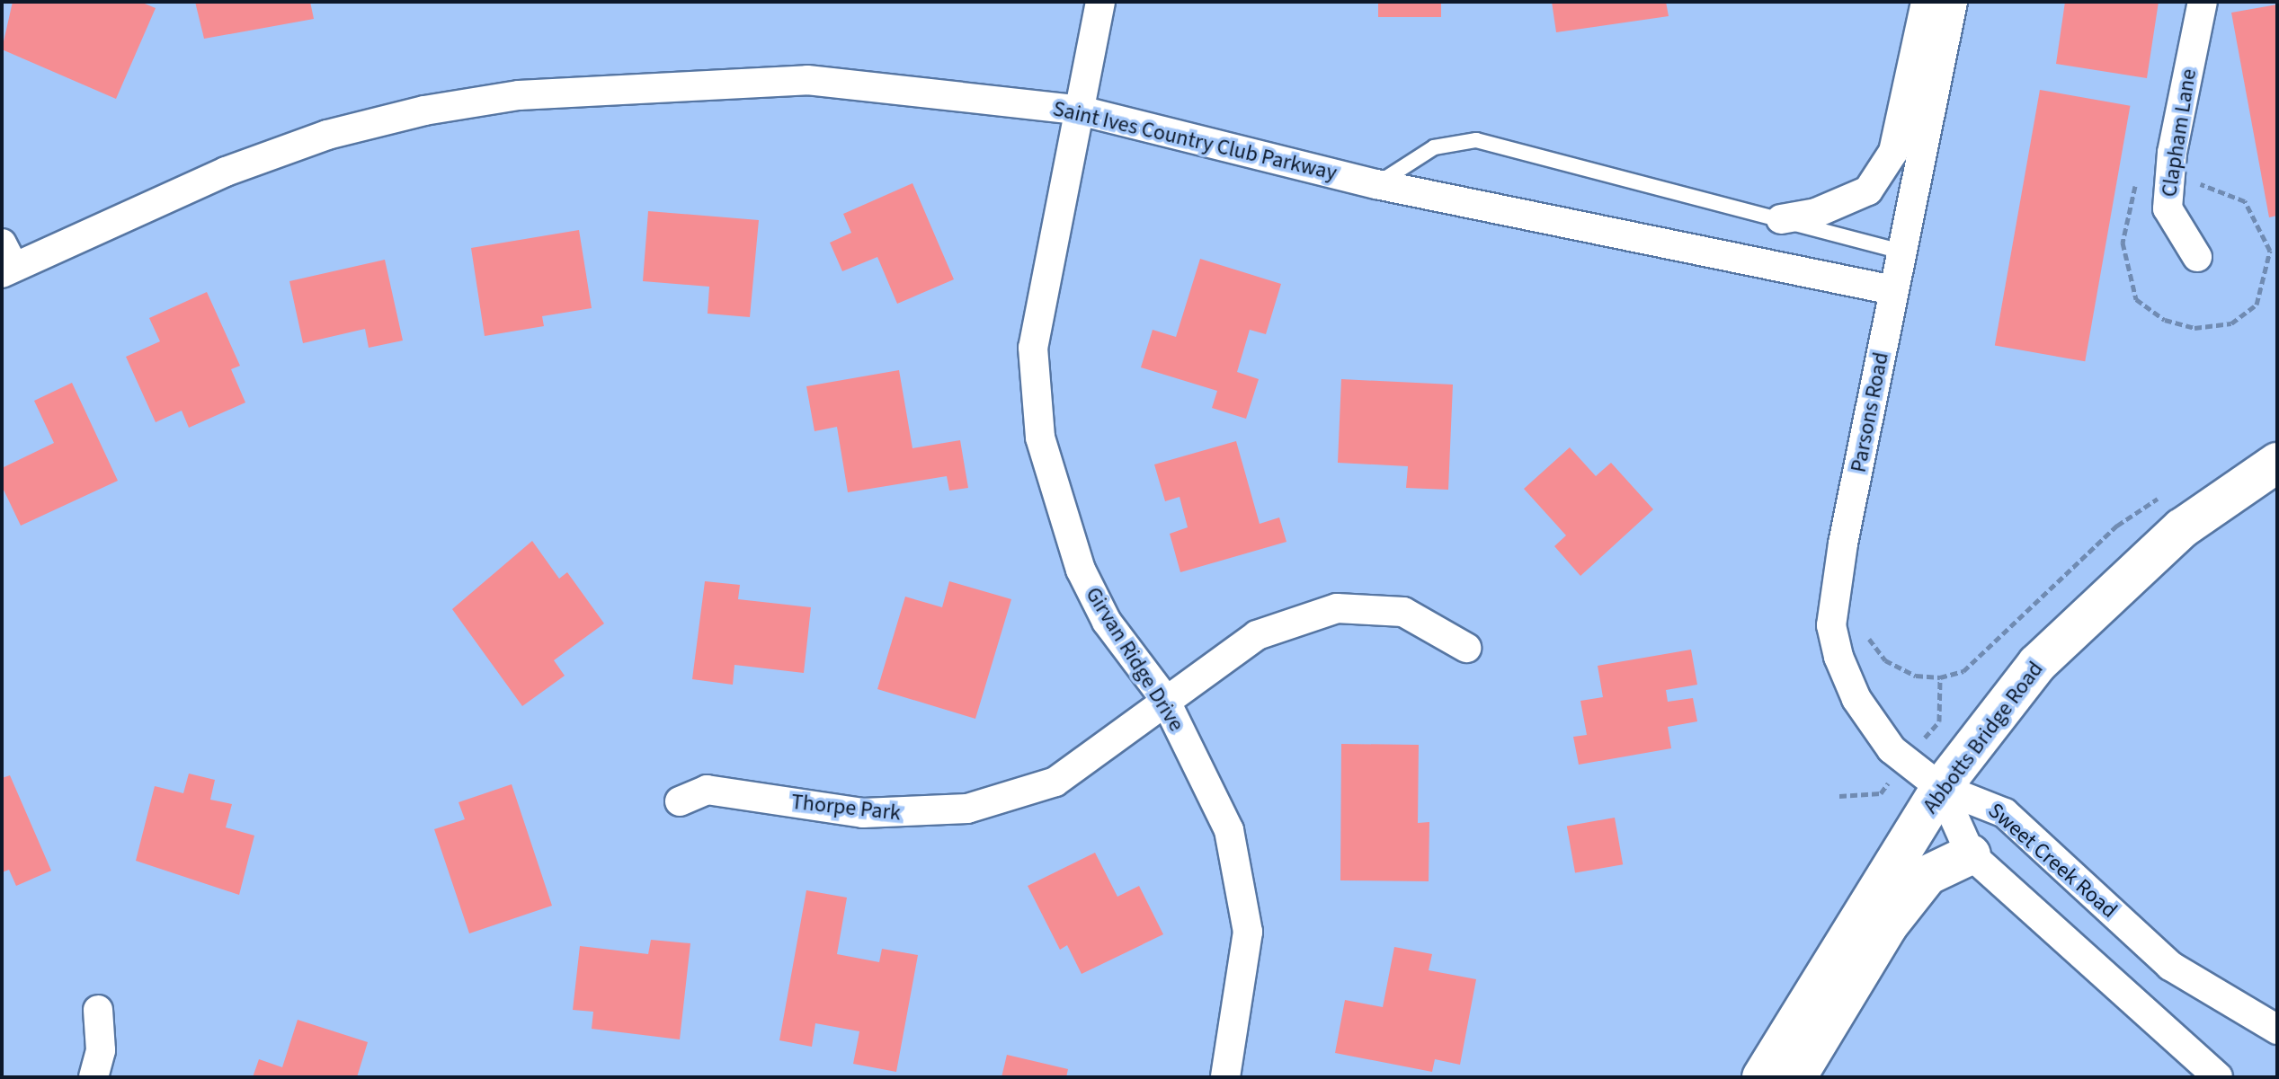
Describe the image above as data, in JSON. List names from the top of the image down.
{
  "streets": {
    "main road": ["Abbotts Bridge Road"],
    "street": [
      "Clapham Lane",
      "Saint Ives Country Club Parkway",
      "Parsons Road",
      "Girvan Ridge Drive",
      "Thorpe Park",
      "Sweet Creek Road"
    ]
  },
  "crossings": [
    ["Saint Ives Country Club Parkway", "Parsons Road"],
    ["Saint Ives Country Club Parkway", "Girvan Ridge Drive"],
    ["Parsons Road", "Abbotts Bridge Road"],
    ["Parsons Road", "Sweet Creek Road"],
    ["Girvan Ridge Drive", "Thorpe Park"],
    ["Abbotts Bridge Road", "Sweet Creek Road"]
  ]
}
